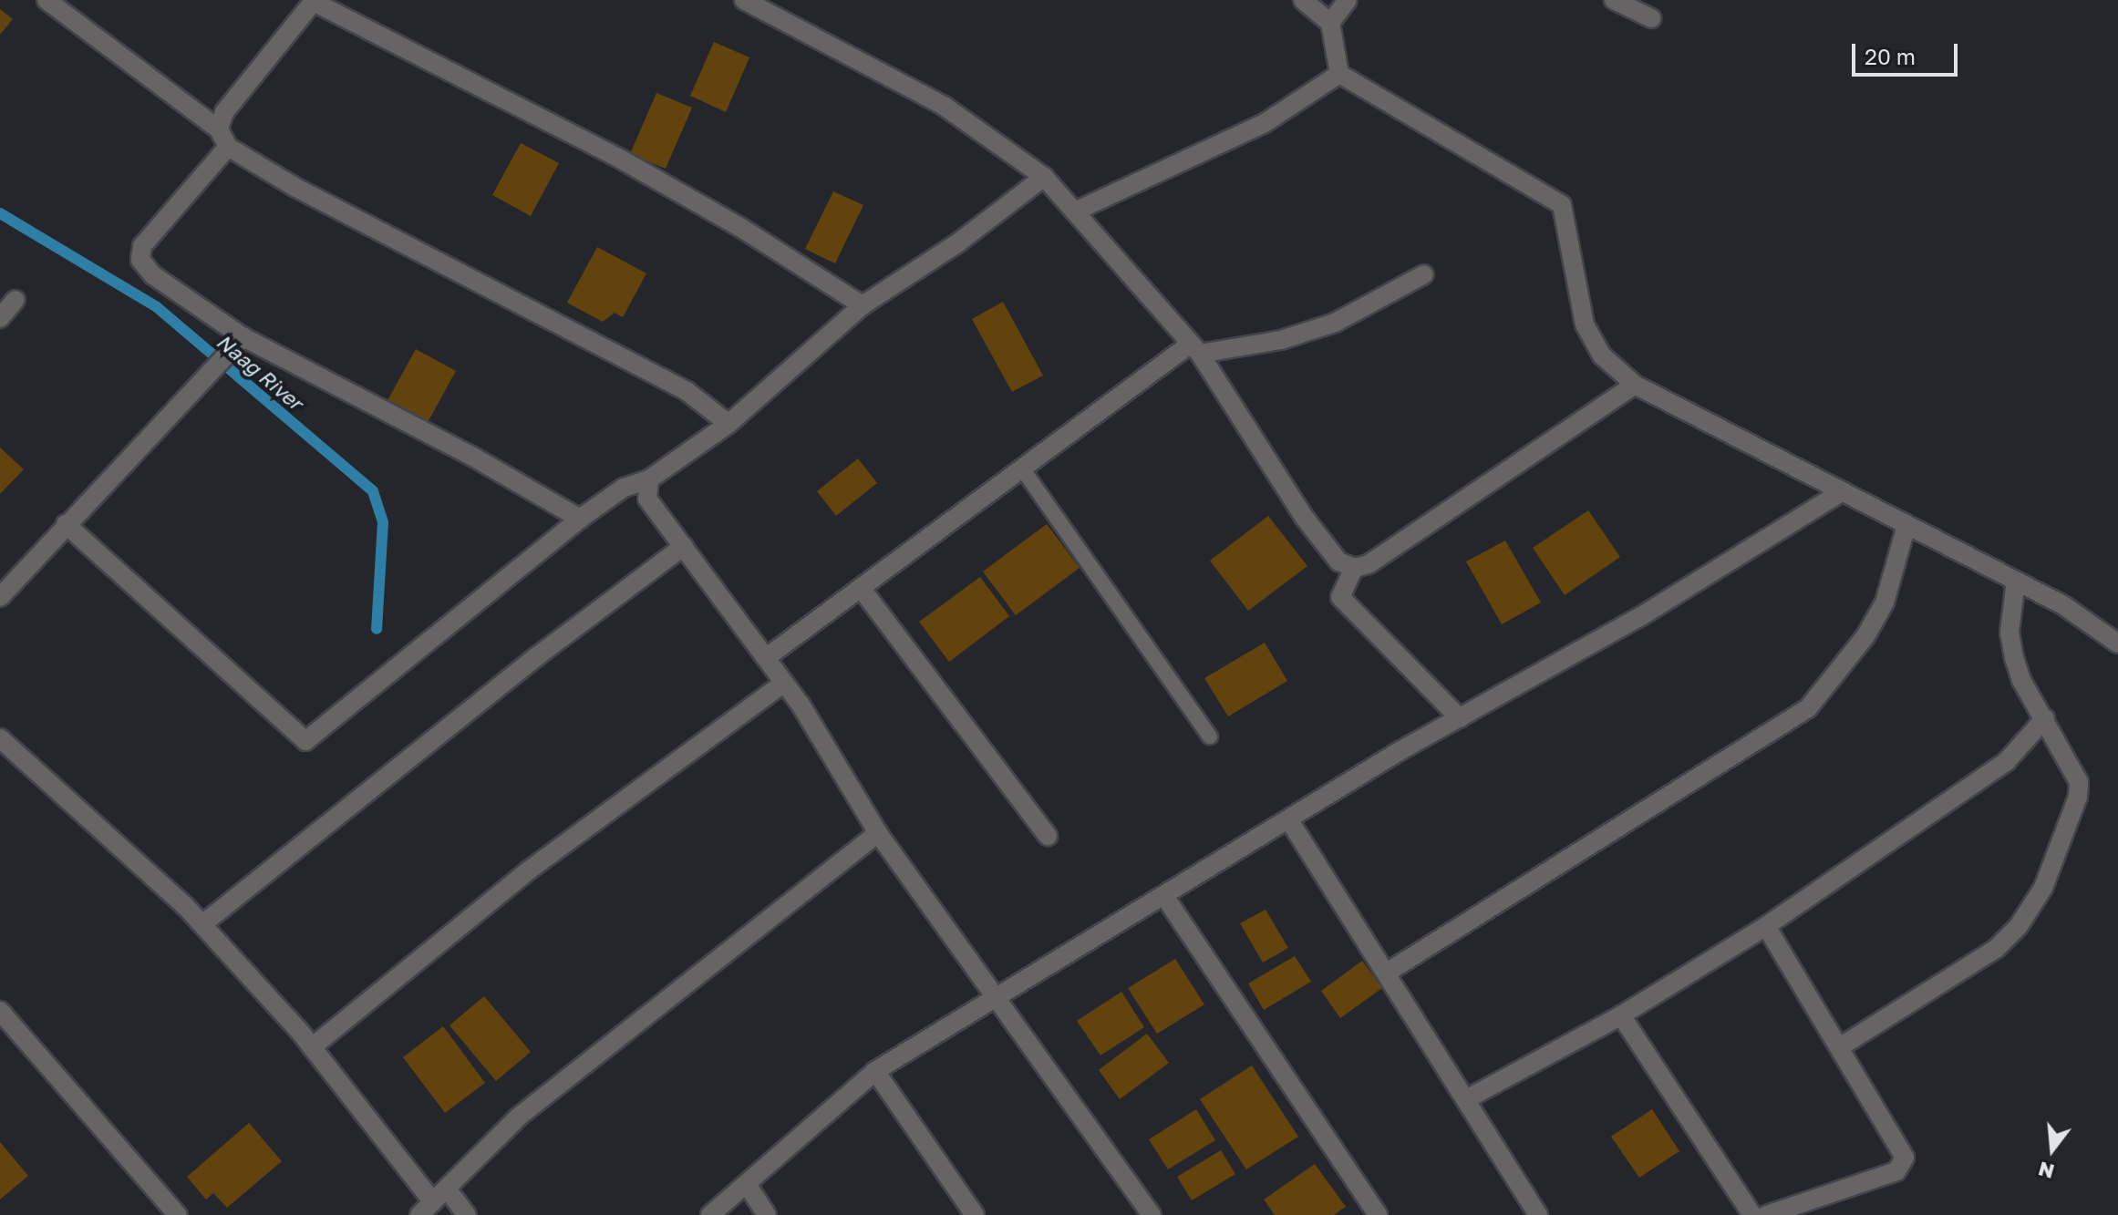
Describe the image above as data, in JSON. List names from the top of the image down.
{
  "water": ["Naag River"],
  "scale_bar": "20 m",
  "north": "bottom"
}
